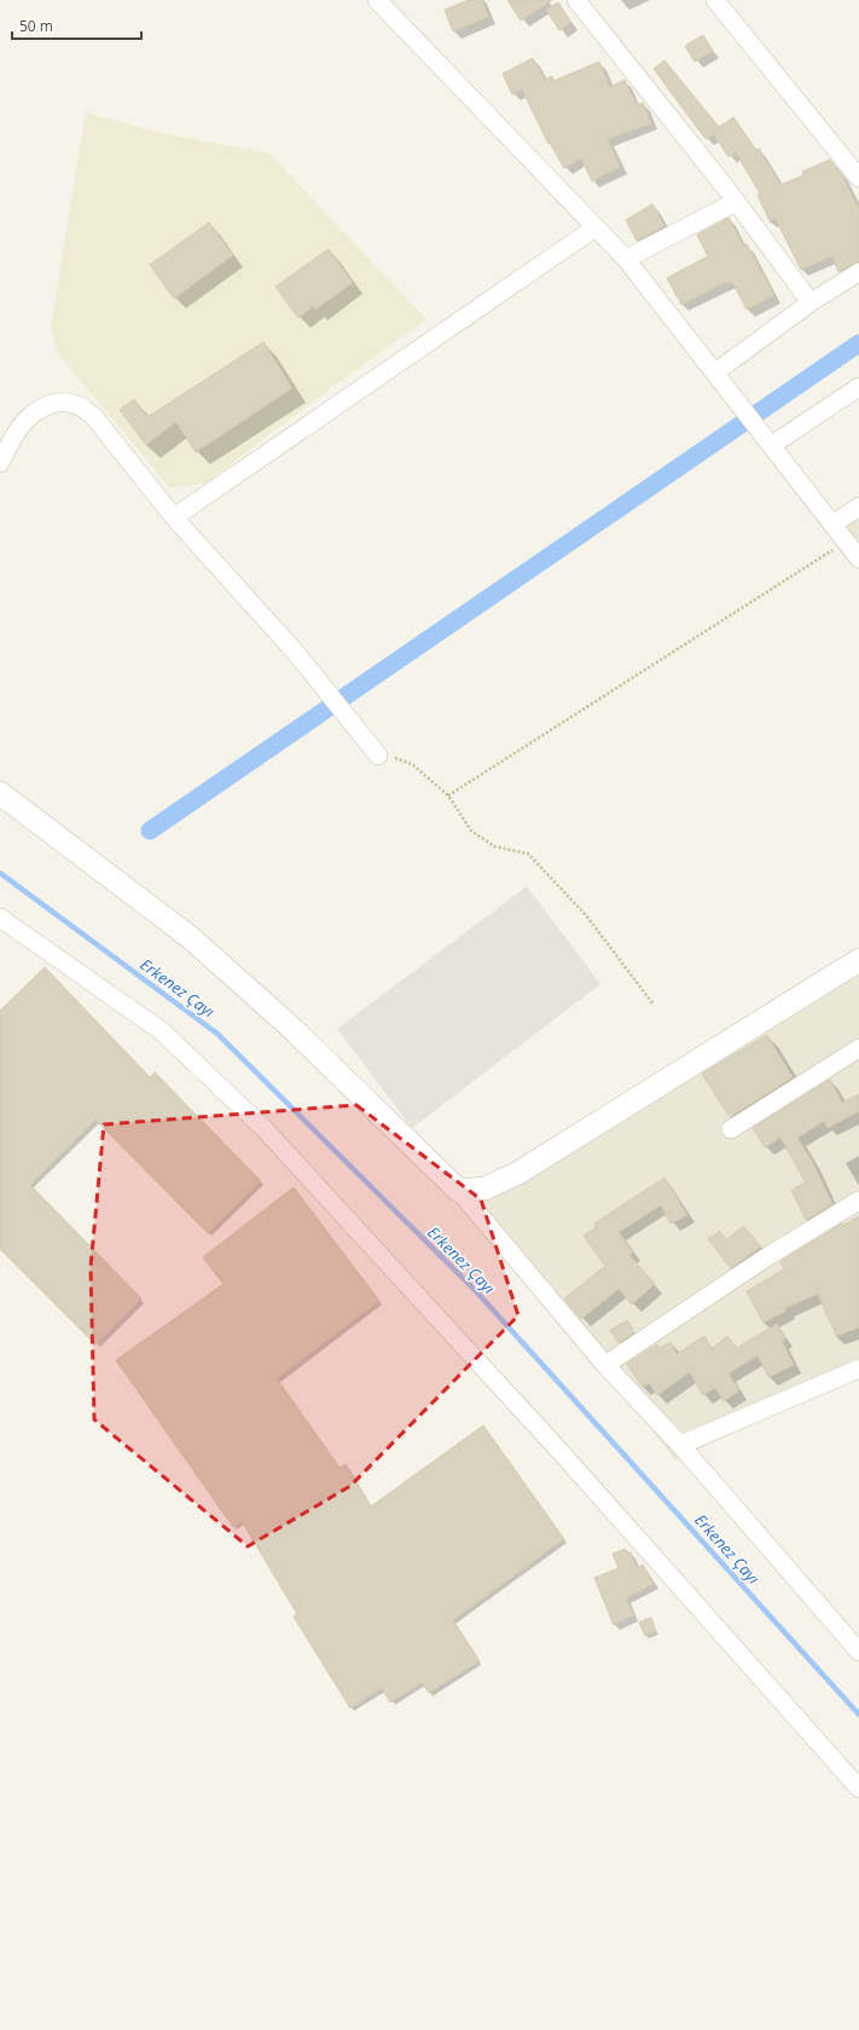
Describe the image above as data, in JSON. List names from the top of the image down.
{
  "water": ["Erkenez Çayı"],
  "scale_bar": "50 m"
}
